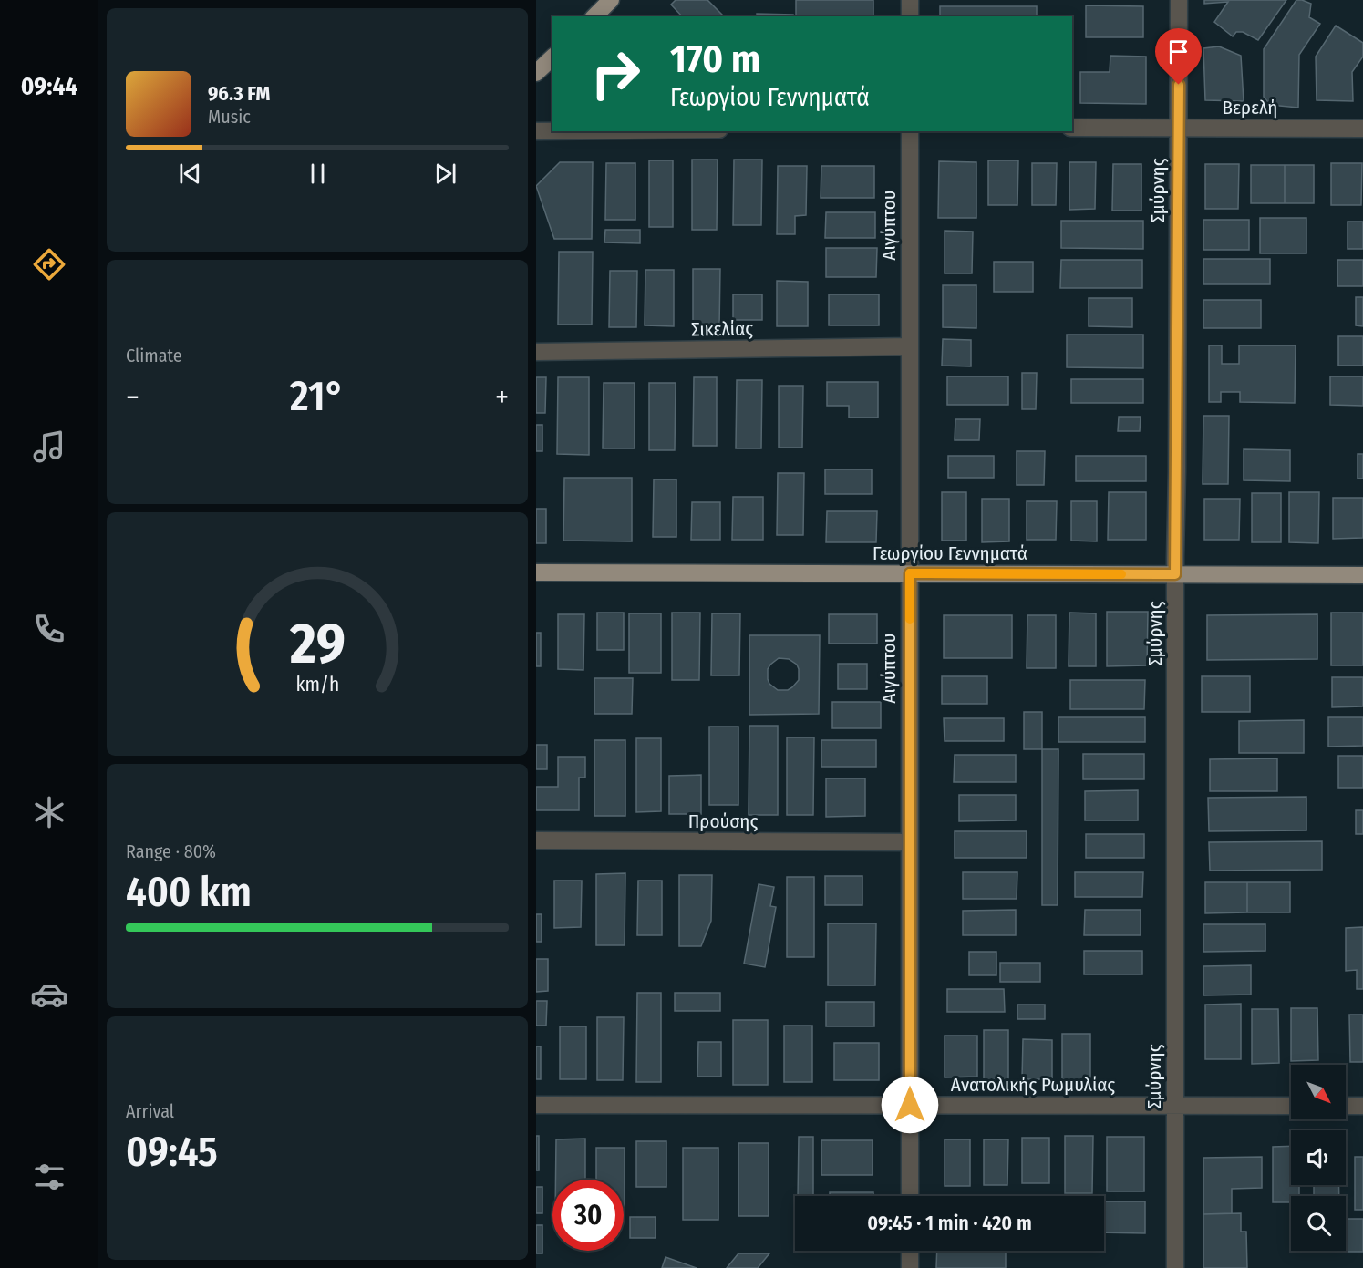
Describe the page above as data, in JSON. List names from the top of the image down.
{
  "streets": {
    "main road": ["Γεωργίου Γεννηματά"],
    "street": [
      "Βερελή",
      "Σμύρνης",
      "Αιγύπτου",
      "Σικελίας",
      "Προύσης",
      "Ανατολικής Ρωμυλίας"
    ]
  },
  "crossings": [
    ["Βερελή", "Σμύρνης"],
    ["Σμύρνης", "Γεωργίου Γεννηματά"],
    ["Σμύρνης", "Ανατολικής Ρωμυλίας"],
    ["Αιγύπτου", "Σικελίας"],
    ["Αιγύπτου", "Γεωργίου Γεννηματά"],
    ["Αιγύπτου", "Προύσης"],
    ["Αιγύπτου", "Ανατολικής Ρωμυλίας"]
  ],
  "north": "bottom right",
  "page": {
    "tabs": "09:44",
    "turn": ["170 m", "Γεωργίου Γεννηματά"],
    "song": ["96.3 FM", "Music"],
    "tile": [
      "Climate",
      ["Range · 80%", "400 km"],
      ["Arrival", "09:45"]
    ],
    "heat": ["−", "21°", "+"],
    "limit": "30",
    "trip": "09:45 · 1 min · 420 m",
    "gauge": ["29", "km/h"]
  }
}
